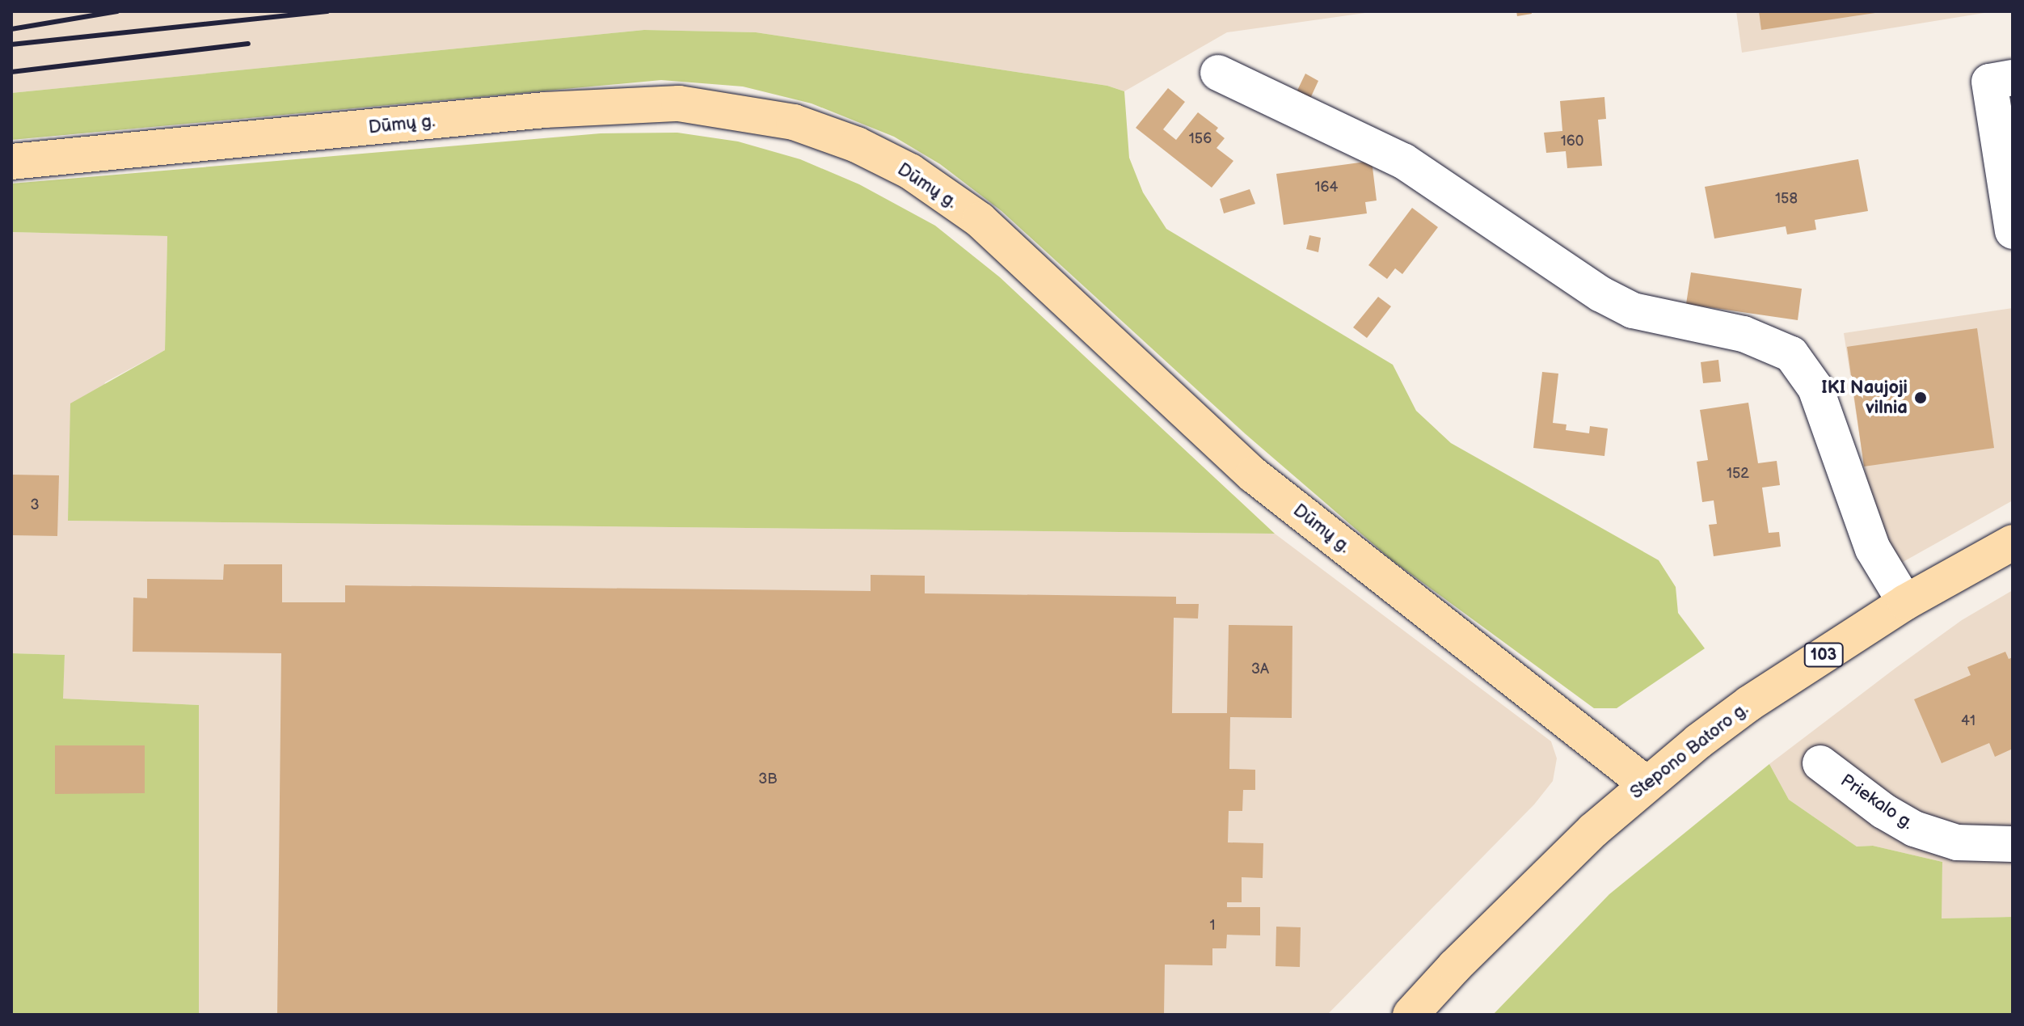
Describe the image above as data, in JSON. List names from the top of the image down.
{
  "streets": {
    "main road": ["Dūmų g.", "103", "Stepono Batoro g."],
    "street": ["Priekalo g."]
  },
  "crossings": [
    ["Dūmų g.", "Stepono Batoro g."]
  ],
  "places": ["IKI Naujoji vilnia"],
  "house_numbers": [
    "156",
    "160",
    "164",
    "158",
    "152",
    "3",
    "3A",
    "41",
    "3B",
    "1"
  ]
}
